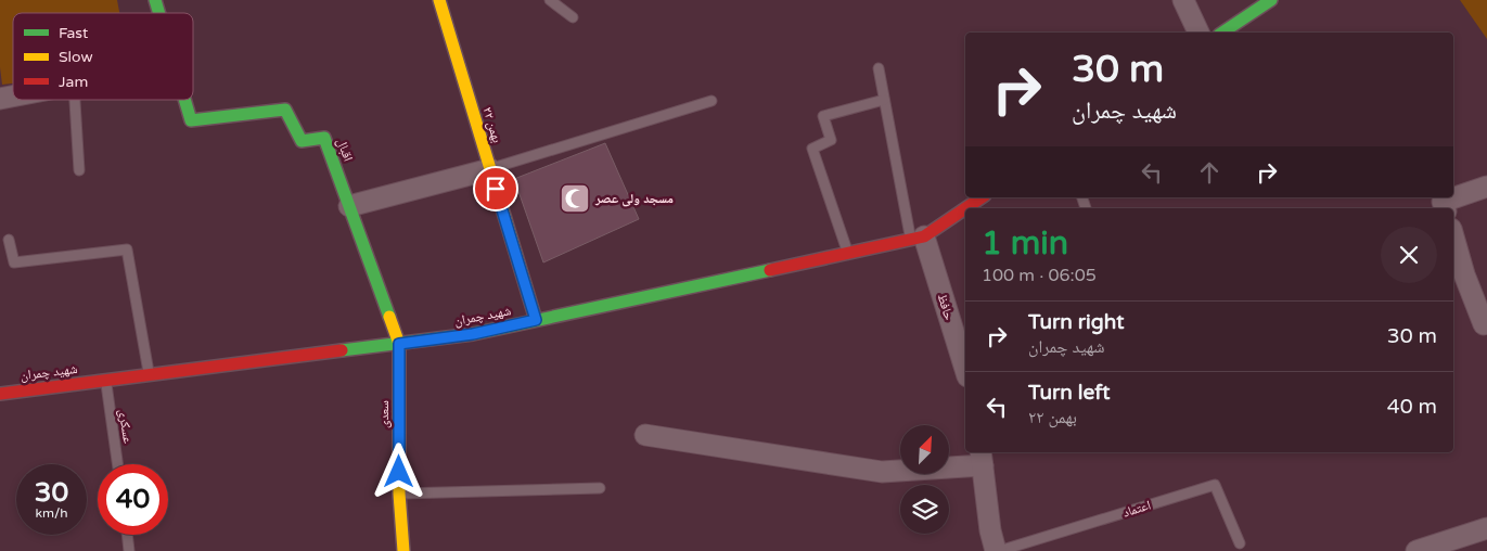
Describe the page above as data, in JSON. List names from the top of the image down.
{
  "streets": {
    "street": [
      "۲۲ بهمن",
      "اقبال",
      "حافظ",
      "شهید چمران",
      "سعدی"
    ],
    "lane": ["عسکری", "اعتماد"]
  },
  "crossings": [
    ["۲۲ بهمن", "شهید چمران"],
    ["اقبال", "شهید چمران"],
    ["اقبال", "سعدی"],
    ["حافظ", "شهید چمران"],
    ["شهید چمران", "سعدی"],
    ["شهید چمران", "عسکری"]
  ],
  "places": {
    "mosque": ["مسجد ولی عصر"]
  },
  "legend": ["Fast", "Slow", "Jam"],
  "north": "top right",
  "page": {
    "turn": ["30 m", "شهید چمران"],
    "heading": ["1 min", "100 m · 06:05"],
    "list": [
      {
        "name": "Turn right",
        "note": "شهید چمران",
        "value": "30 m"
      },
      {
        "name": "Turn left",
        "note": "۲۲ بهمن",
        "value": "40 m"
      }
    ],
    "speed": "30 km/h",
    "limit": "40"
  }
}
